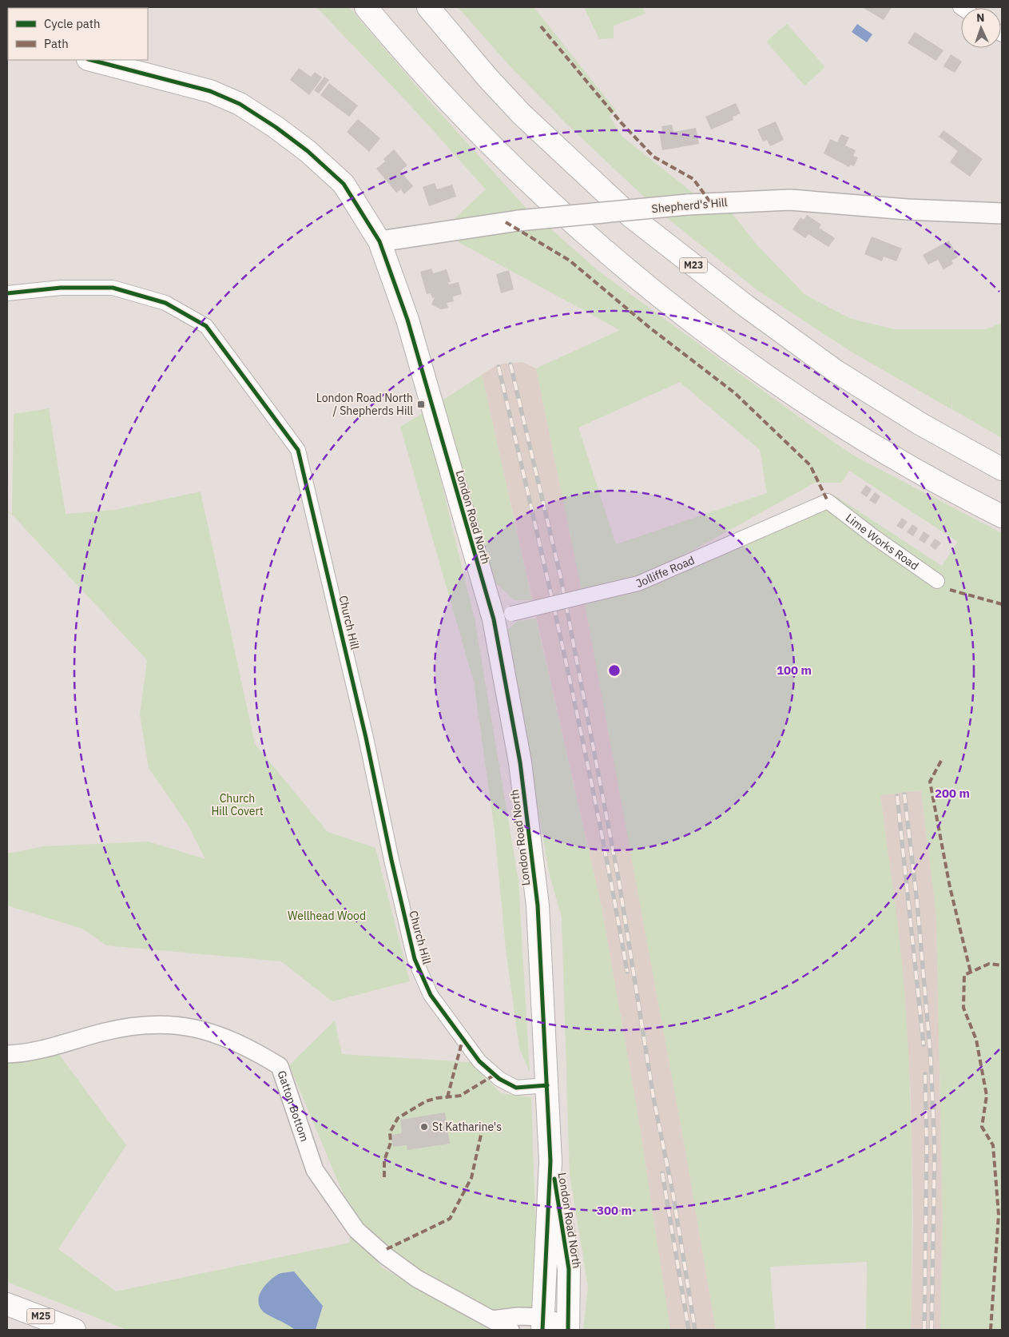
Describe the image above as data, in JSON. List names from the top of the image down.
{
  "streets": {
    "main road": [
      "Shepherd's Hill",
      "M23",
      "London Road North",
      "M25"
    ],
    "street": [
      "Lime Works Road",
      "Jolliffe Road",
      "Church Hill",
      "Gatton Bottom"
    ]
  },
  "crossings": [
    ["Shepherd's Hill", "London Road North"],
    ["London Road North", "Jolliffe Road"],
    ["London Road North", "Church Hill"],
    ["Lime Works Road", "Jolliffe Road"]
  ],
  "parks": ["Church Hill Covert", "Wellhead Wood"],
  "places": {
    "transit": ["London Road North / Shepherds Hill"],
    "other": ["St Katharine's"]
  },
  "legend": ["Cycle path", "Path"],
  "north": "top",
  "rings": ["100 m", "200 m", "300 m"]
}
